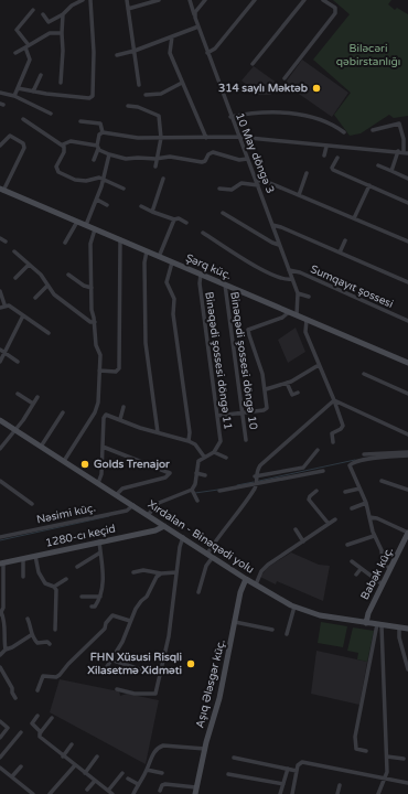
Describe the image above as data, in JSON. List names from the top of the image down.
{
  "streets": {
    "street": [
      "10 May döngə 3",
      "Şərq küç.",
      "Sumqayıt şossesi",
      "Binəqədi şossesi döngə 11",
      "Binəqədi şossesi döngə 10",
      "Nəsimi küç.",
      "1280-cı keçid",
      "Xırdalan - Binəqədi yolu",
      "Babək küç.",
      "Aşıq Ələsgər küç."
    ]
  },
  "crossings": [
    ["10 May döngə 3", "Şərq küç."],
    ["10 May döngə 3", "Sumqayıt şossesi"],
    ["Şərq küç.", "Binəqədi şossesi döngə 11"],
    ["Şərq küç.", "Binəqədi şossesi döngə 10"],
    ["Nəsimi küç.", "Xırdalan - Binəqədi yolu"],
    ["1280-cı keçid", "Xırdalan - Binəqədi yolu"],
    ["Xırdalan - Binəqədi yolu", "Babək küç."],
    ["Xırdalan - Binəqədi yolu", "Aşıq Ələsgər küç."]
  ],
  "parks": ["Biləcəri qəbirstanlığı"],
  "places": ["314 saylı Məktəb", "Golds Trenajor", "FHN Xüsusi Risqli Xilasetmə Xidməti"]
}
